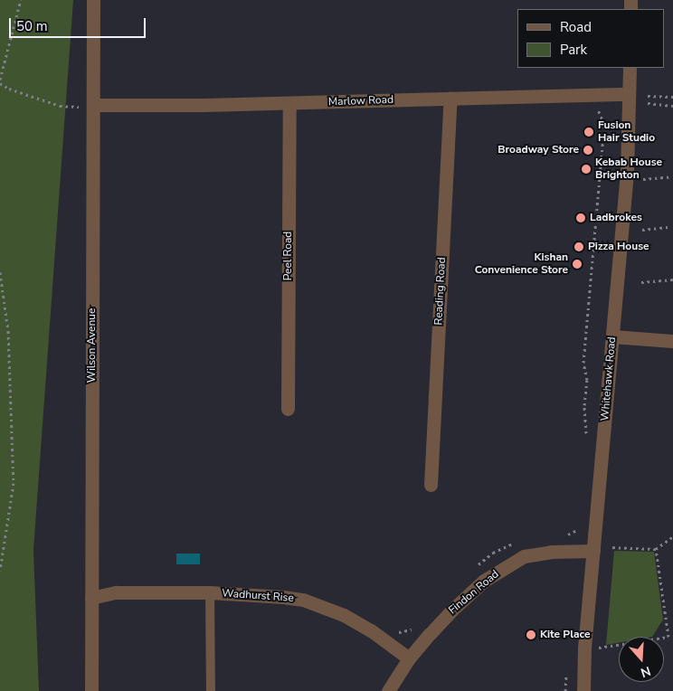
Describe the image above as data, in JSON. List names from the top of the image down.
{
  "streets": {
    "street": [
      "Marlow Road",
      "Peel Road",
      "Reading Road",
      "Wilson Avenue",
      "Whitehawk Road",
      "Findon Road",
      "Wadhurst Rise"
    ]
  },
  "crossings": [
    ["Marlow Road", "Peel Road"],
    ["Marlow Road", "Reading Road"],
    ["Marlow Road", "Wilson Avenue"],
    ["Marlow Road", "Whitehawk Road"],
    ["Wilson Avenue", "Wadhurst Rise"],
    ["Whitehawk Road", "Findon Road"],
    ["Findon Road", "Wadhurst Rise"]
  ],
  "places": [
    "Fusion Hair Studio",
    "Broadway Store",
    "Kebab House Brighton",
    "Ladbrokes",
    "Pizza House",
    "Kishan Convenience Store",
    "Kite Place"
  ],
  "legend": ["Road", "Park"],
  "scale_bar": "50 m",
  "north": "bottom"
}
